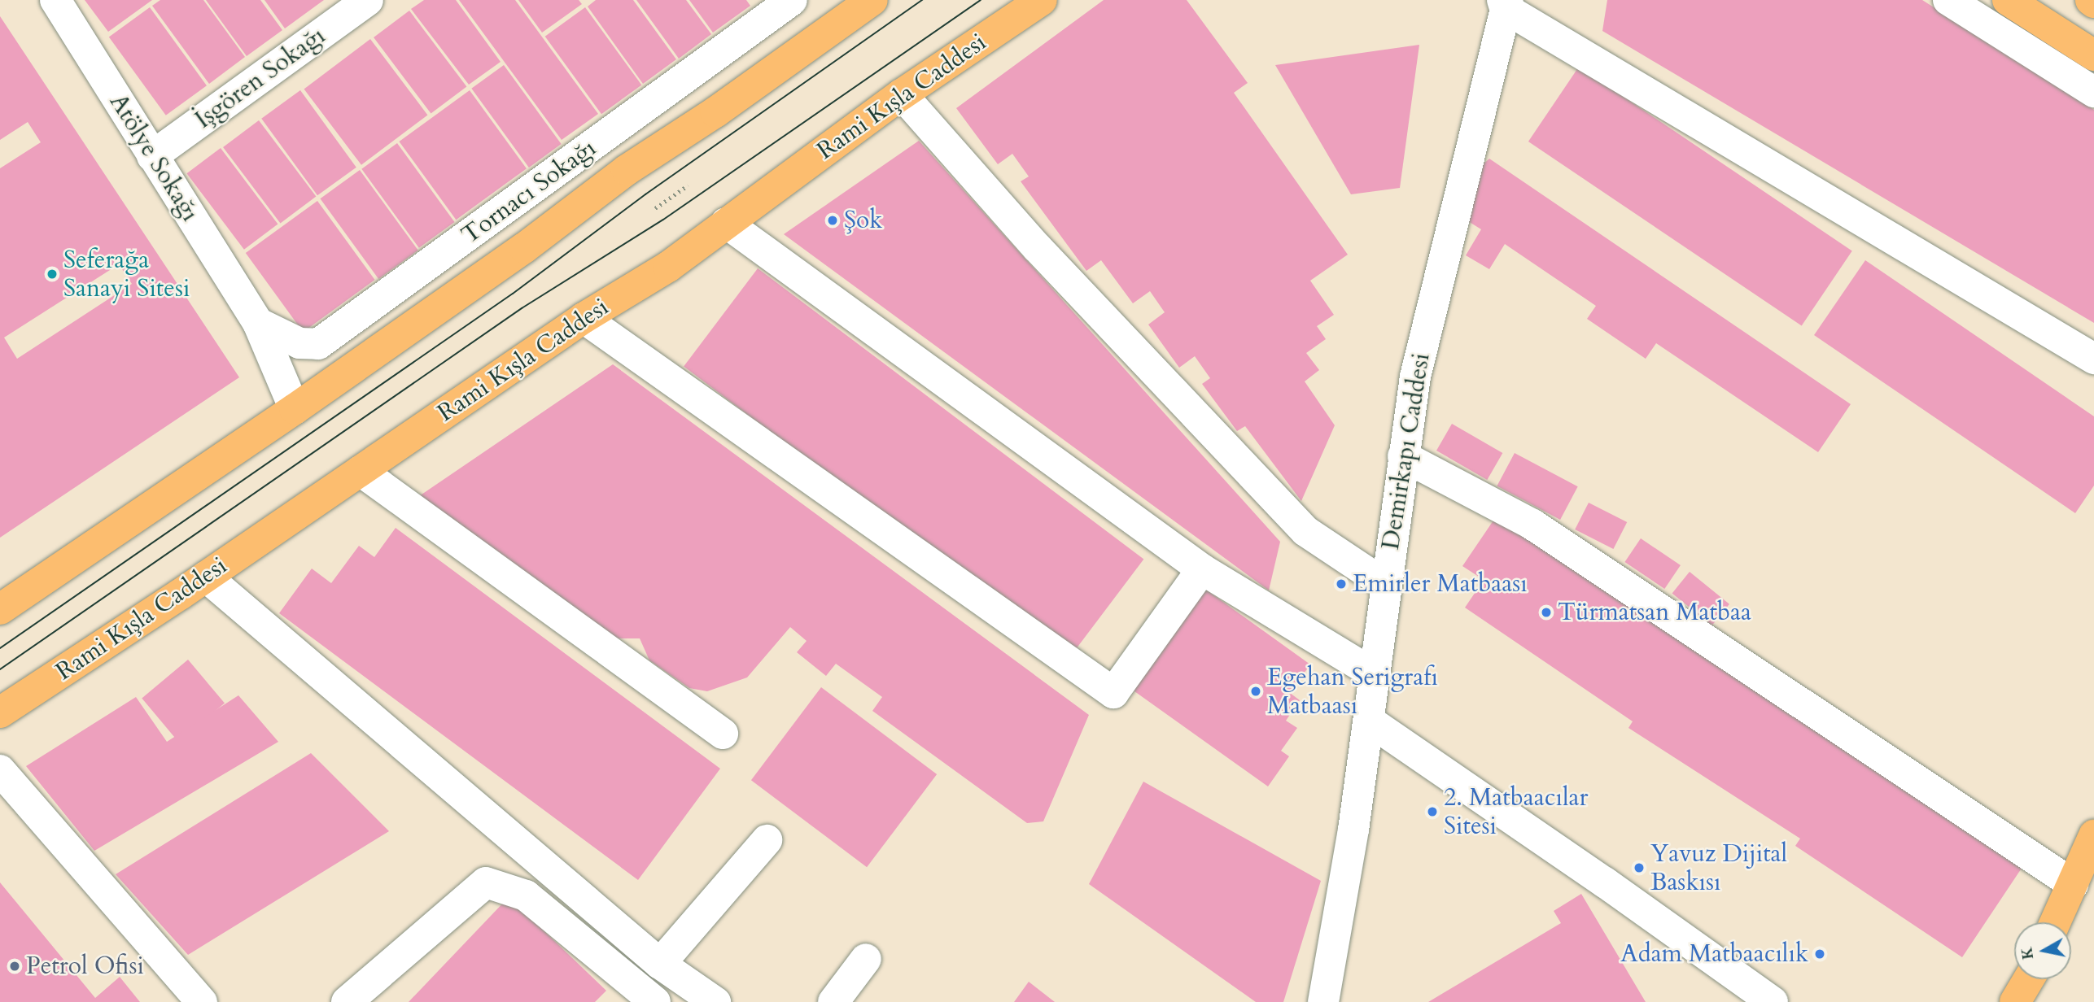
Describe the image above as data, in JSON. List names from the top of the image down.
{
  "streets": {
    "main road": ["Rami Kışla Caddesi"],
    "street": [
      "İşgören Sokağı",
      "Atölye Sokağı",
      "Tornacı Sokağı",
      "Demirkapı Caddesi"
    ]
  },
  "crossings": [
    ["İşgören Sokağı", "Atölye Sokağı"],
    ["Atölye Sokağı", "Tornacı Sokağı"]
  ],
  "places": [
    "Şok",
    "Seferağa Sanayi Sitesi",
    "Emirler Matbaası",
    "Türmatsan Matbaa",
    "Egehan Serigrafı Matbaası",
    "2. Matbaacılar Sitesi",
    "Yavuz Dijital Baskısı",
    "Adam Matbaacılık",
    "Petrol Ofisi"
  ],
  "north": "left"
}
